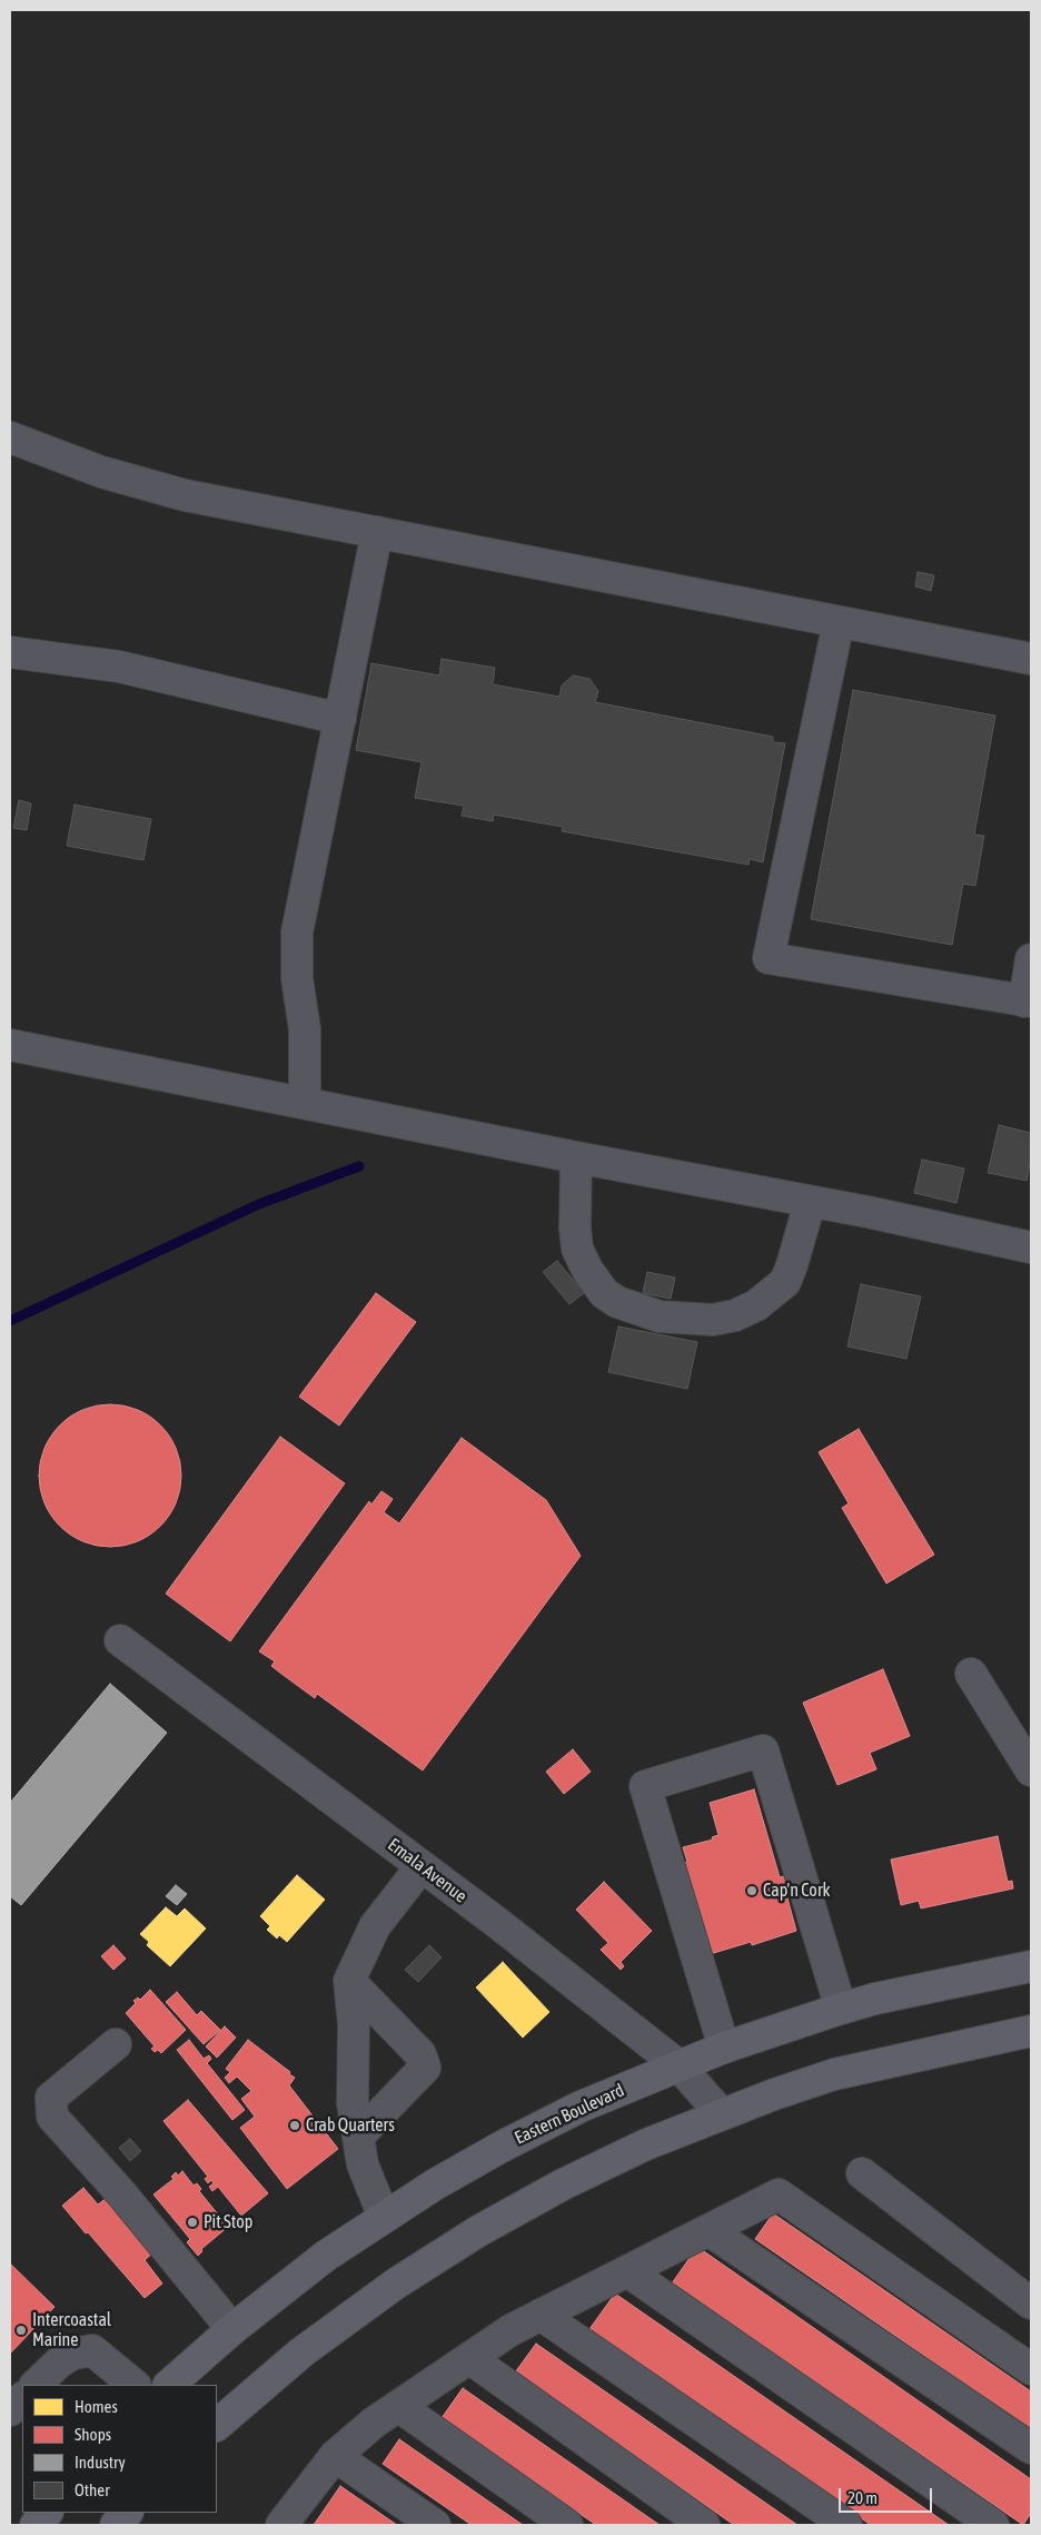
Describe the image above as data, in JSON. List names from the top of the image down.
{
  "streets": {
    "main road": ["Eastern Boulevard"],
    "street": ["Emala Avenue"]
  },
  "crossings": [
    ["Emala Avenue", "Eastern Boulevard"]
  ],
  "places": [
    "Cap'n Cork",
    "Crab Quarters",
    "Pit Stop",
    "Intercoastal Marine"
  ],
  "legend": [
    "Homes",
    "Shops",
    "Industry",
    "Other"
  ],
  "scale_bar": "20 m"
}
